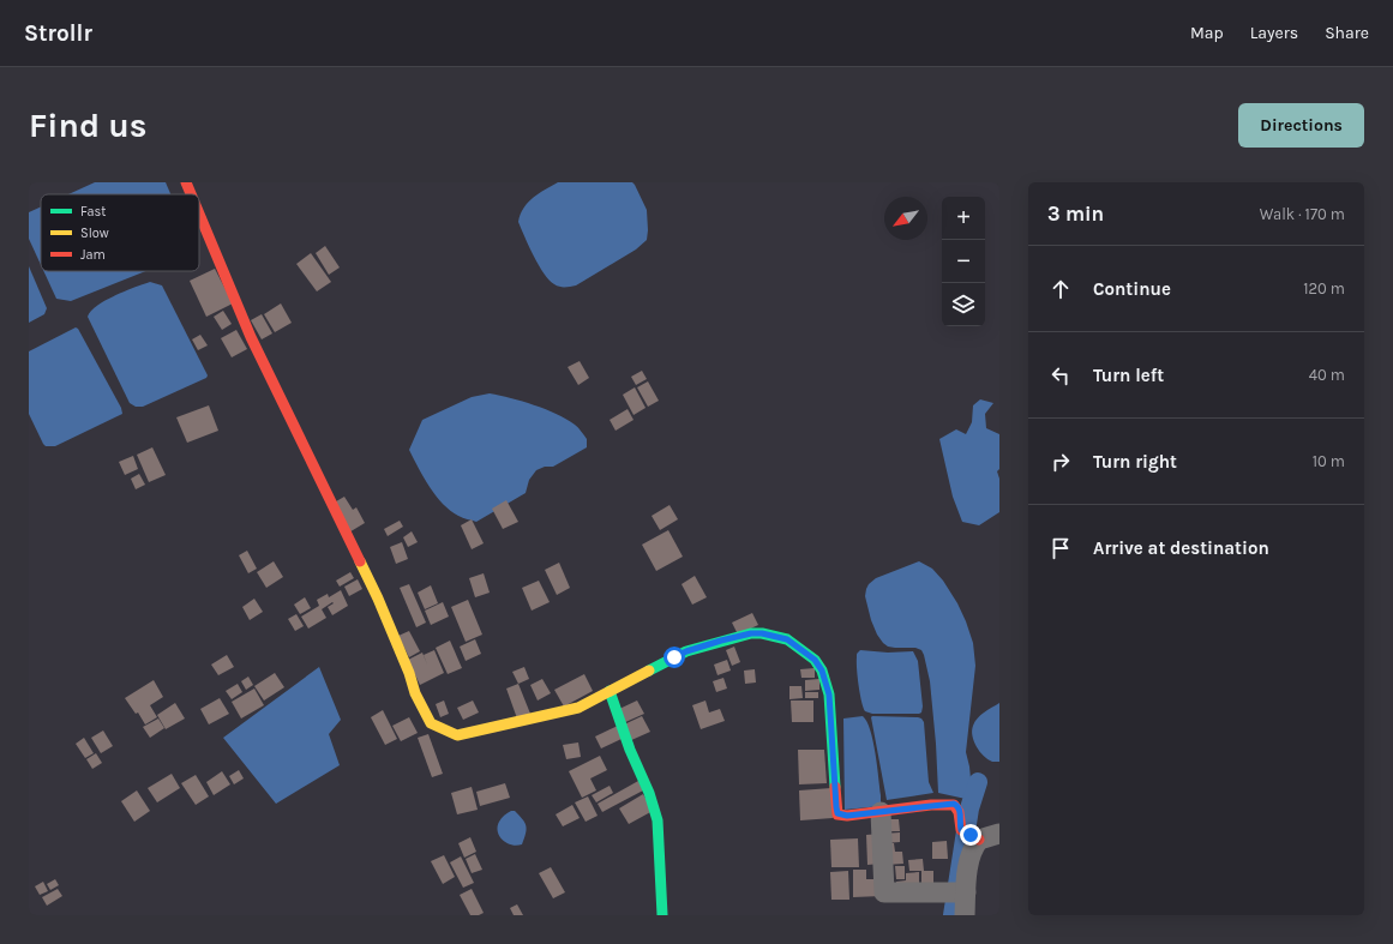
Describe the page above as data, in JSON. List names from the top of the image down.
{
  "legend": ["Fast", "Slow", "Jam"],
  "north": "bottom left",
  "page": {
    "header": "Strollr",
    "nav": ["Map", "Layers", "Share"],
    "buttons": "Directions",
    "title": "Find us",
    "heading": ["3 min", "Walk · 170 m"],
    "map_buttons": ["+", "−"],
    "list": [
      ["Continue", "120 m"],
      ["Turn left", "40 m"],
      ["Turn right", "10 m"],
      "Arrive at destination"
    ]
  }
}
